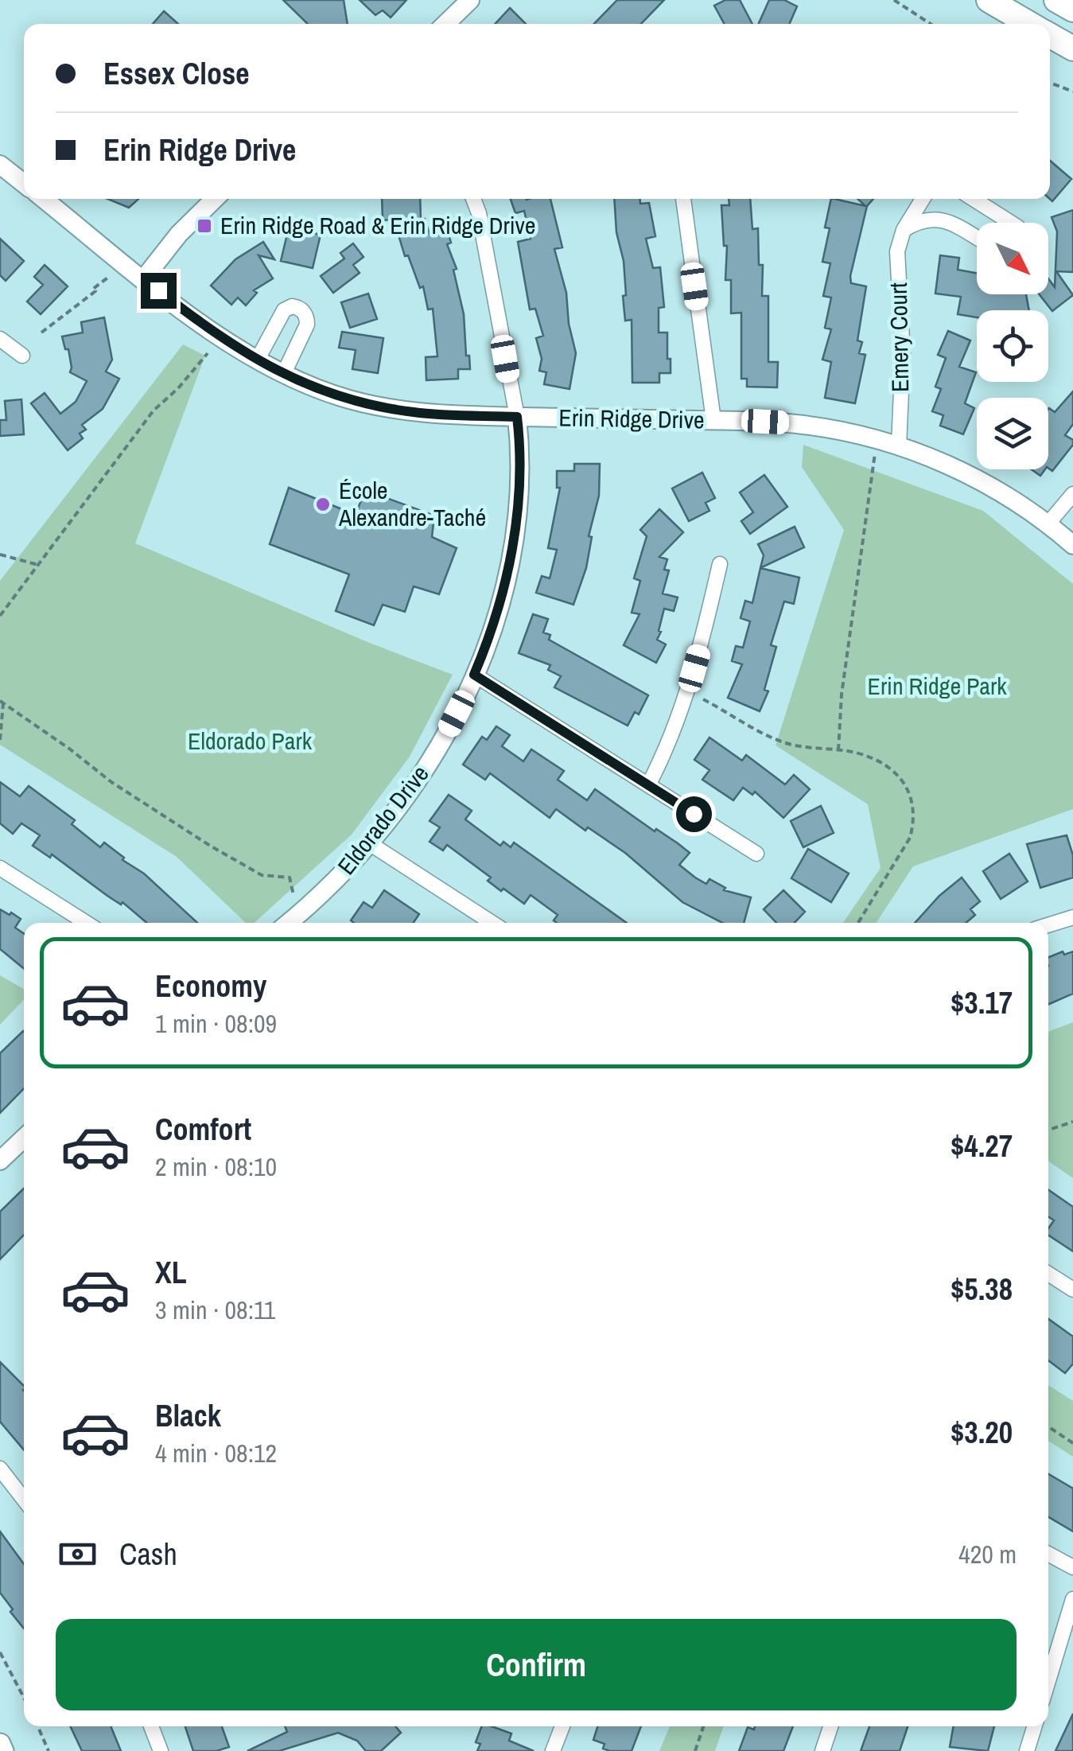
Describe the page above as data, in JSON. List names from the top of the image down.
{
  "streets": {
    "street": ["Emery Court", "Erin Ridge Drive", "Eldorado Drive"]
  },
  "crossings": [
    ["Emery Court", "Erin Ridge Drive"],
    ["Erin Ridge Drive", "Eldorado Drive"]
  ],
  "parks": ["Erin Ridge Park", "Eldorado Park"],
  "places": {
    "transit": ["Erin Ridge Road & Erin Ridge Drive"],
    "other": ["École Alexandre-Taché"]
  },
  "north": "bottom right",
  "page": {
    "banner": ["Essex Close", "Erin Ridge Drive"],
    "list": [
      {
        "name": "Economy",
        "note": "1 min · 08:09",
        "value": "$3.17"
      },
      {
        "name": "Comfort",
        "note": "2 min · 08:10",
        "value": "$4.27"
      },
      {
        "name": "XL",
        "note": "3 min · 08:11",
        "value": "$5.38"
      },
      {
        "name": "Black",
        "note": "4 min · 08:12",
        "value": "$3.20"
      }
    ],
    "pay": ["Cash", "420 m"],
    "buttons": "Confirm"
  }
}
